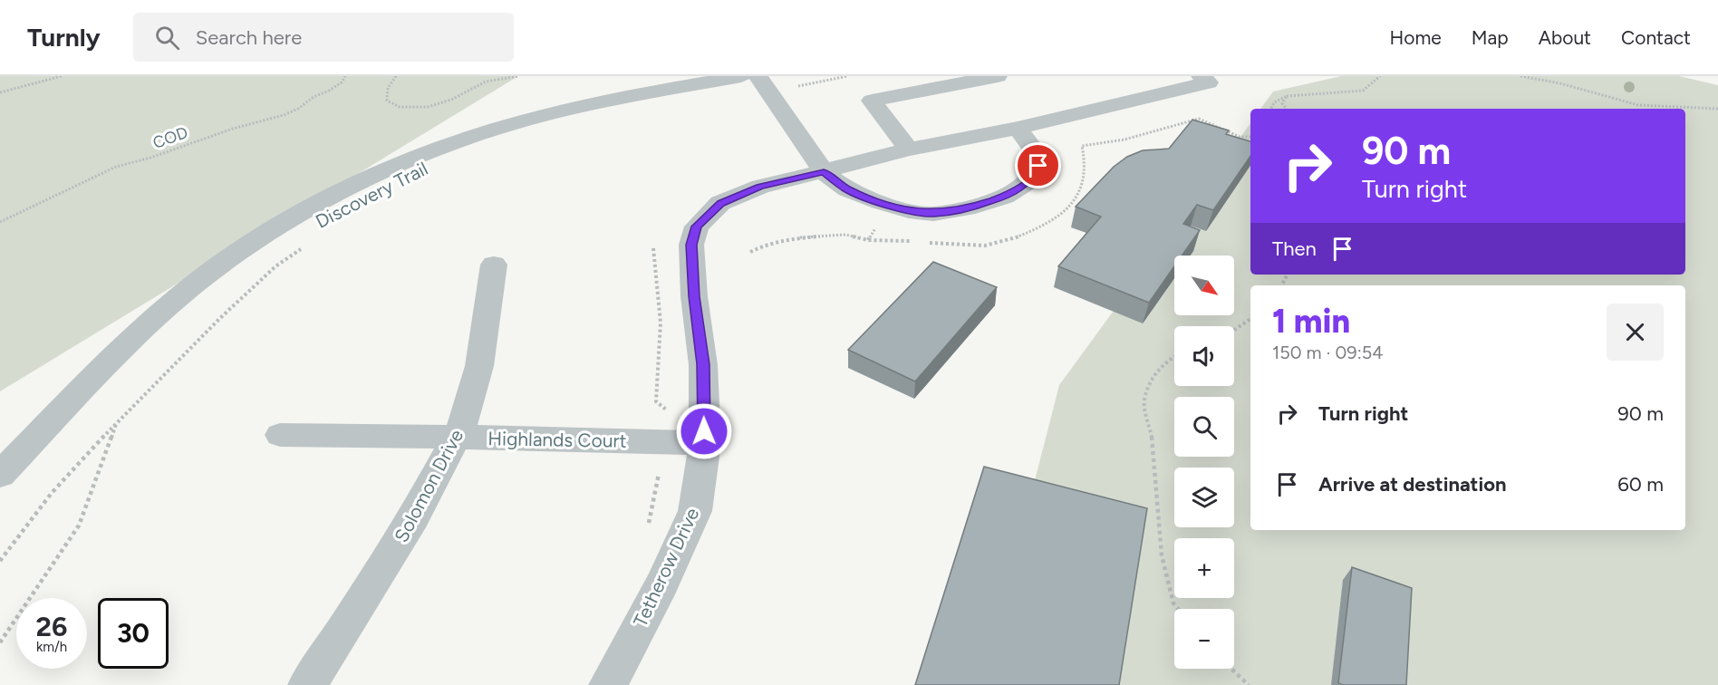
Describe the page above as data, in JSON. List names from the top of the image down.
{
  "streets": {
    "street": ["Highlands Court", "Solomon Drive", "Tetherow Drive"],
    "path": ["COD", "Discovery Trail"]
  },
  "crossings": [
    ["Highlands Court", "Solomon Drive"],
    ["Highlands Court", "Tetherow Drive"]
  ],
  "north": "bottom right",
  "page": {
    "header": "Turnly",
    "search": "Search here",
    "nav": [
      "Home",
      "Map",
      "About",
      "Contact"
    ],
    "turn": ["90 m", "Turn right"],
    "then": "Then",
    "map_buttons": ["+", "−"],
    "heading": ["1 min", "150 m · 09:54"],
    "list": [
      {
        "name": "Turn right",
        "value": "90 m"
      },
      {
        "name": "Arrive at destination",
        "value": "60 m"
      }
    ],
    "speed": "26 km/h",
    "limit": "30"
  }
}
